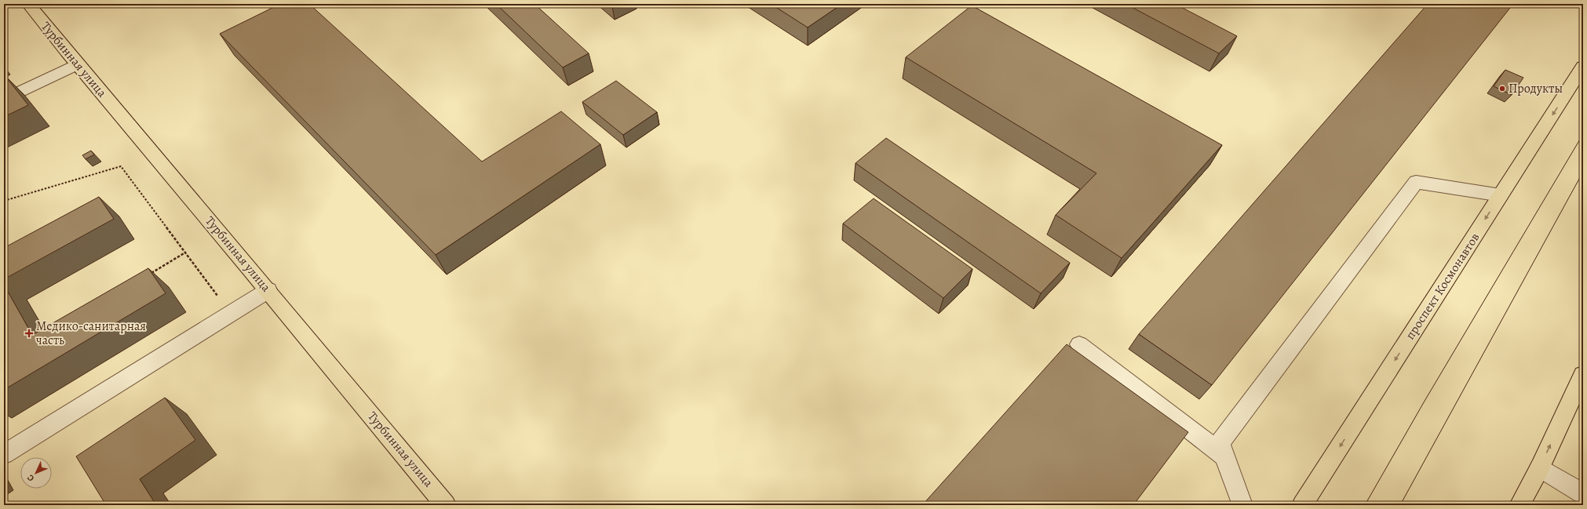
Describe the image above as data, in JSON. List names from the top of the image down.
{
  "streets": {
    "main road": ["Турбинная улица", "проспект Космонавтов"]
  },
  "one_way": ["проспект Космонавтов"],
  "places": {
    "other": ["Продукты"],
    "health": ["Медико-санитарная часть"]
  },
  "north": "bottom left"
}
